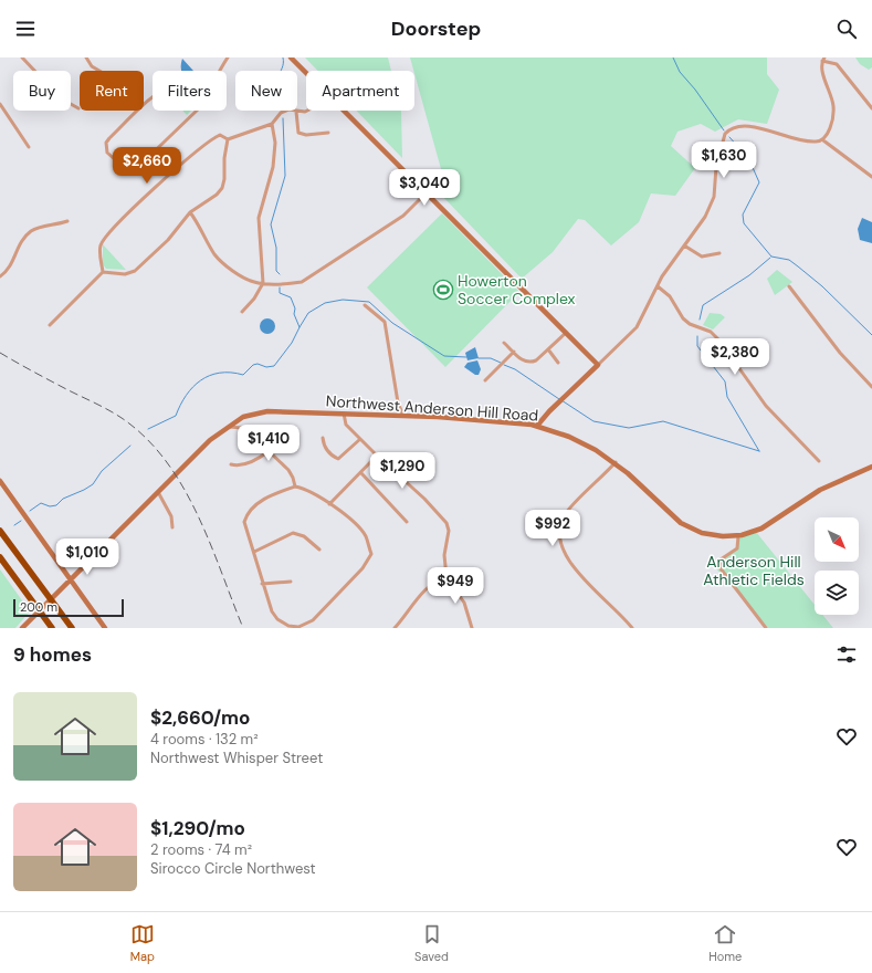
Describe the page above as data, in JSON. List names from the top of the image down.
{
  "streets": {
    "main road": ["Northwest Anderson Hill Road"]
  },
  "parks": ["Anderson Hill Athletic Fields"],
  "places": {
    "sports": ["Howerton Soccer Complex"]
  },
  "scale_bar": "200 m",
  "north": "bottom right",
  "page": {
    "header": "Doorstep",
    "chip": [
      "Buy",
      "Rent",
      "Filters",
      "New",
      "Apartment"
    ],
    "price": [
      "$1,630",
      "$2,660",
      "$3,040",
      "$2,380",
      "$1,410",
      "$1,290",
      "$992",
      "$1,010",
      "$949"
    ],
    "scale": "200 m",
    "heading": "9 homes",
    "list": [
      {
        "name": "$2,660/mo",
        "note": "4 rooms · 132 m² · Northwest Whisper Street"
      },
      {
        "name": "$1,290/mo",
        "note": "2 rooms · 74 m² · Sirocco Circle Northwest"
      }
    ],
    "tabs": ["Map", "Saved", "Home"]
  }
}
